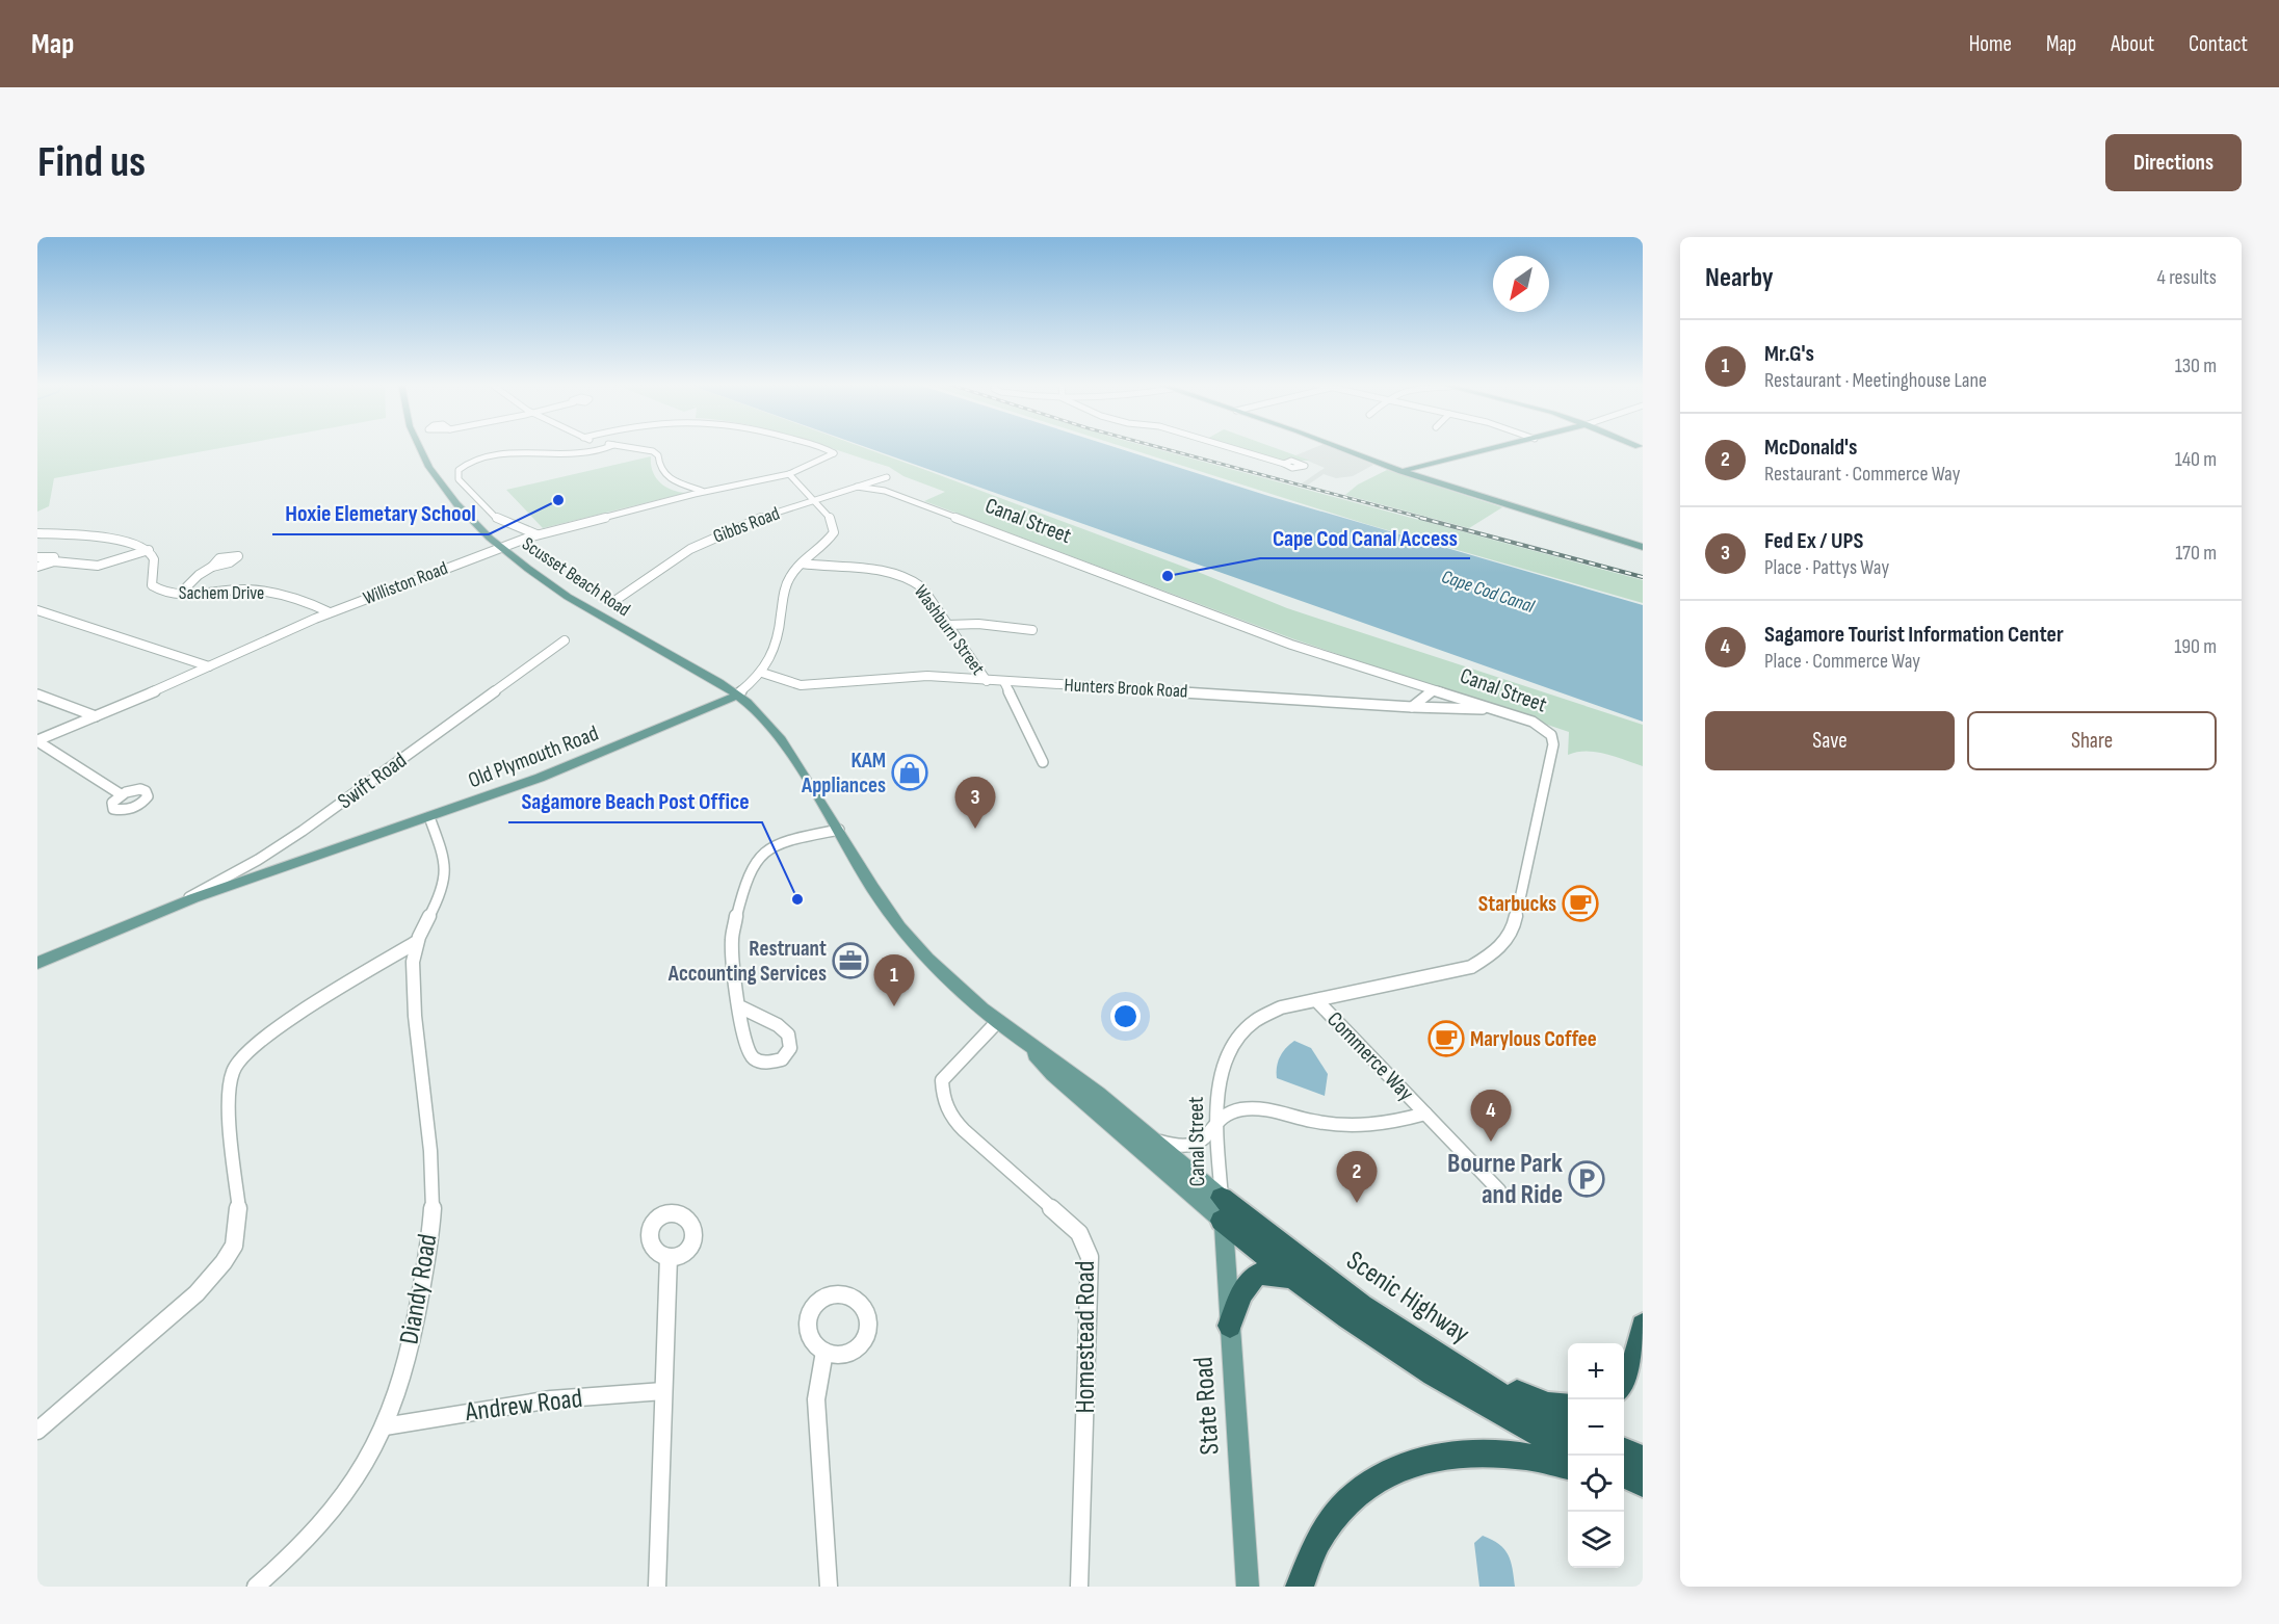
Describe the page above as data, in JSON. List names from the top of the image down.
{
  "streets": {
    "highway": ["Scenic Highway"],
    "main road": ["Scusset Beach Road", "Old Plymouth Road", "State Road"],
    "street": [
      "Canal Street",
      "Gibbs Road",
      "Williston Road",
      "Sachem Drive",
      "Washburn Street",
      "Hunters Brook Road",
      "Swift Road",
      "Commerce Way",
      "Diandy Road",
      "Homestead Road",
      "Andrew Road"
    ]
  },
  "crossings": [
    ["Canal Street", "Gibbs Road"],
    ["Canal Street", "Hunters Brook Road"],
    ["Canal Street", "Commerce Way"],
    ["Canal Street", "Scenic Highway"],
    ["Canal Street", "State Road"],
    ["Gibbs Road", "Old Plymouth Road"],
    ["Scusset Beach Road", "Williston Road"],
    ["Scusset Beach Road", "Old Plymouth Road"],
    ["Scusset Beach Road", "Homestead Road"],
    ["Williston Road", "Sachem Drive"],
    ["Williston Road", "Old Plymouth Road"],
    ["Washburn Street", "Hunters Brook Road"],
    ["Washburn Street", "Old Plymouth Road"],
    ["Hunters Brook Road", "Old Plymouth Road"],
    ["Old Plymouth Road", "Swift Road"],
    ["Old Plymouth Road", "Diandy Road"],
    ["Diandy Road", "Andrew Road"],
    ["Scenic Highway", "State Road"]
  ],
  "water": ["Cape Cod Canal"],
  "places": {
    "other": ["Hoxie Elemetary School", "Cape Cod Canal Access", "Sagamore Beach Post Office"],
    "shop": ["KAM Appliances"],
    "cafe": ["Starbucks", "Marylous Coffee"],
    "office": ["Restruant Accounting Services"],
    "parking": ["Bourne Park and Ride"]
  },
  "north": "bottom left",
  "page": {
    "header": "Map",
    "nav": [
      "Home",
      "Map",
      "About",
      "Contact"
    ],
    "buttons": [
      "Directions",
      ["Save", "Share"]
    ],
    "title": "Find us",
    "heading": ["Nearby", "4 results"],
    "list": [
      {
        "mark": "1",
        "name": "Mr.G's",
        "note": "Restaurant · Meetinghouse Lane",
        "value": "130 m"
      },
      {
        "mark": "2",
        "name": "McDonald's",
        "note": "Restaurant · Commerce Way",
        "value": "140 m"
      },
      {
        "mark": "3",
        "name": "Fed Ex / UPS",
        "note": "Place · Pattys Way",
        "value": "170 m"
      },
      {
        "mark": "4",
        "name": "Sagamore Tourist Information Center",
        "note": "Place · Commerce Way",
        "value": "190 m"
      }
    ],
    "pins": [
      "3",
      "1",
      "4",
      "2"
    ],
    "map_buttons": ["+", "−"]
  }
}
